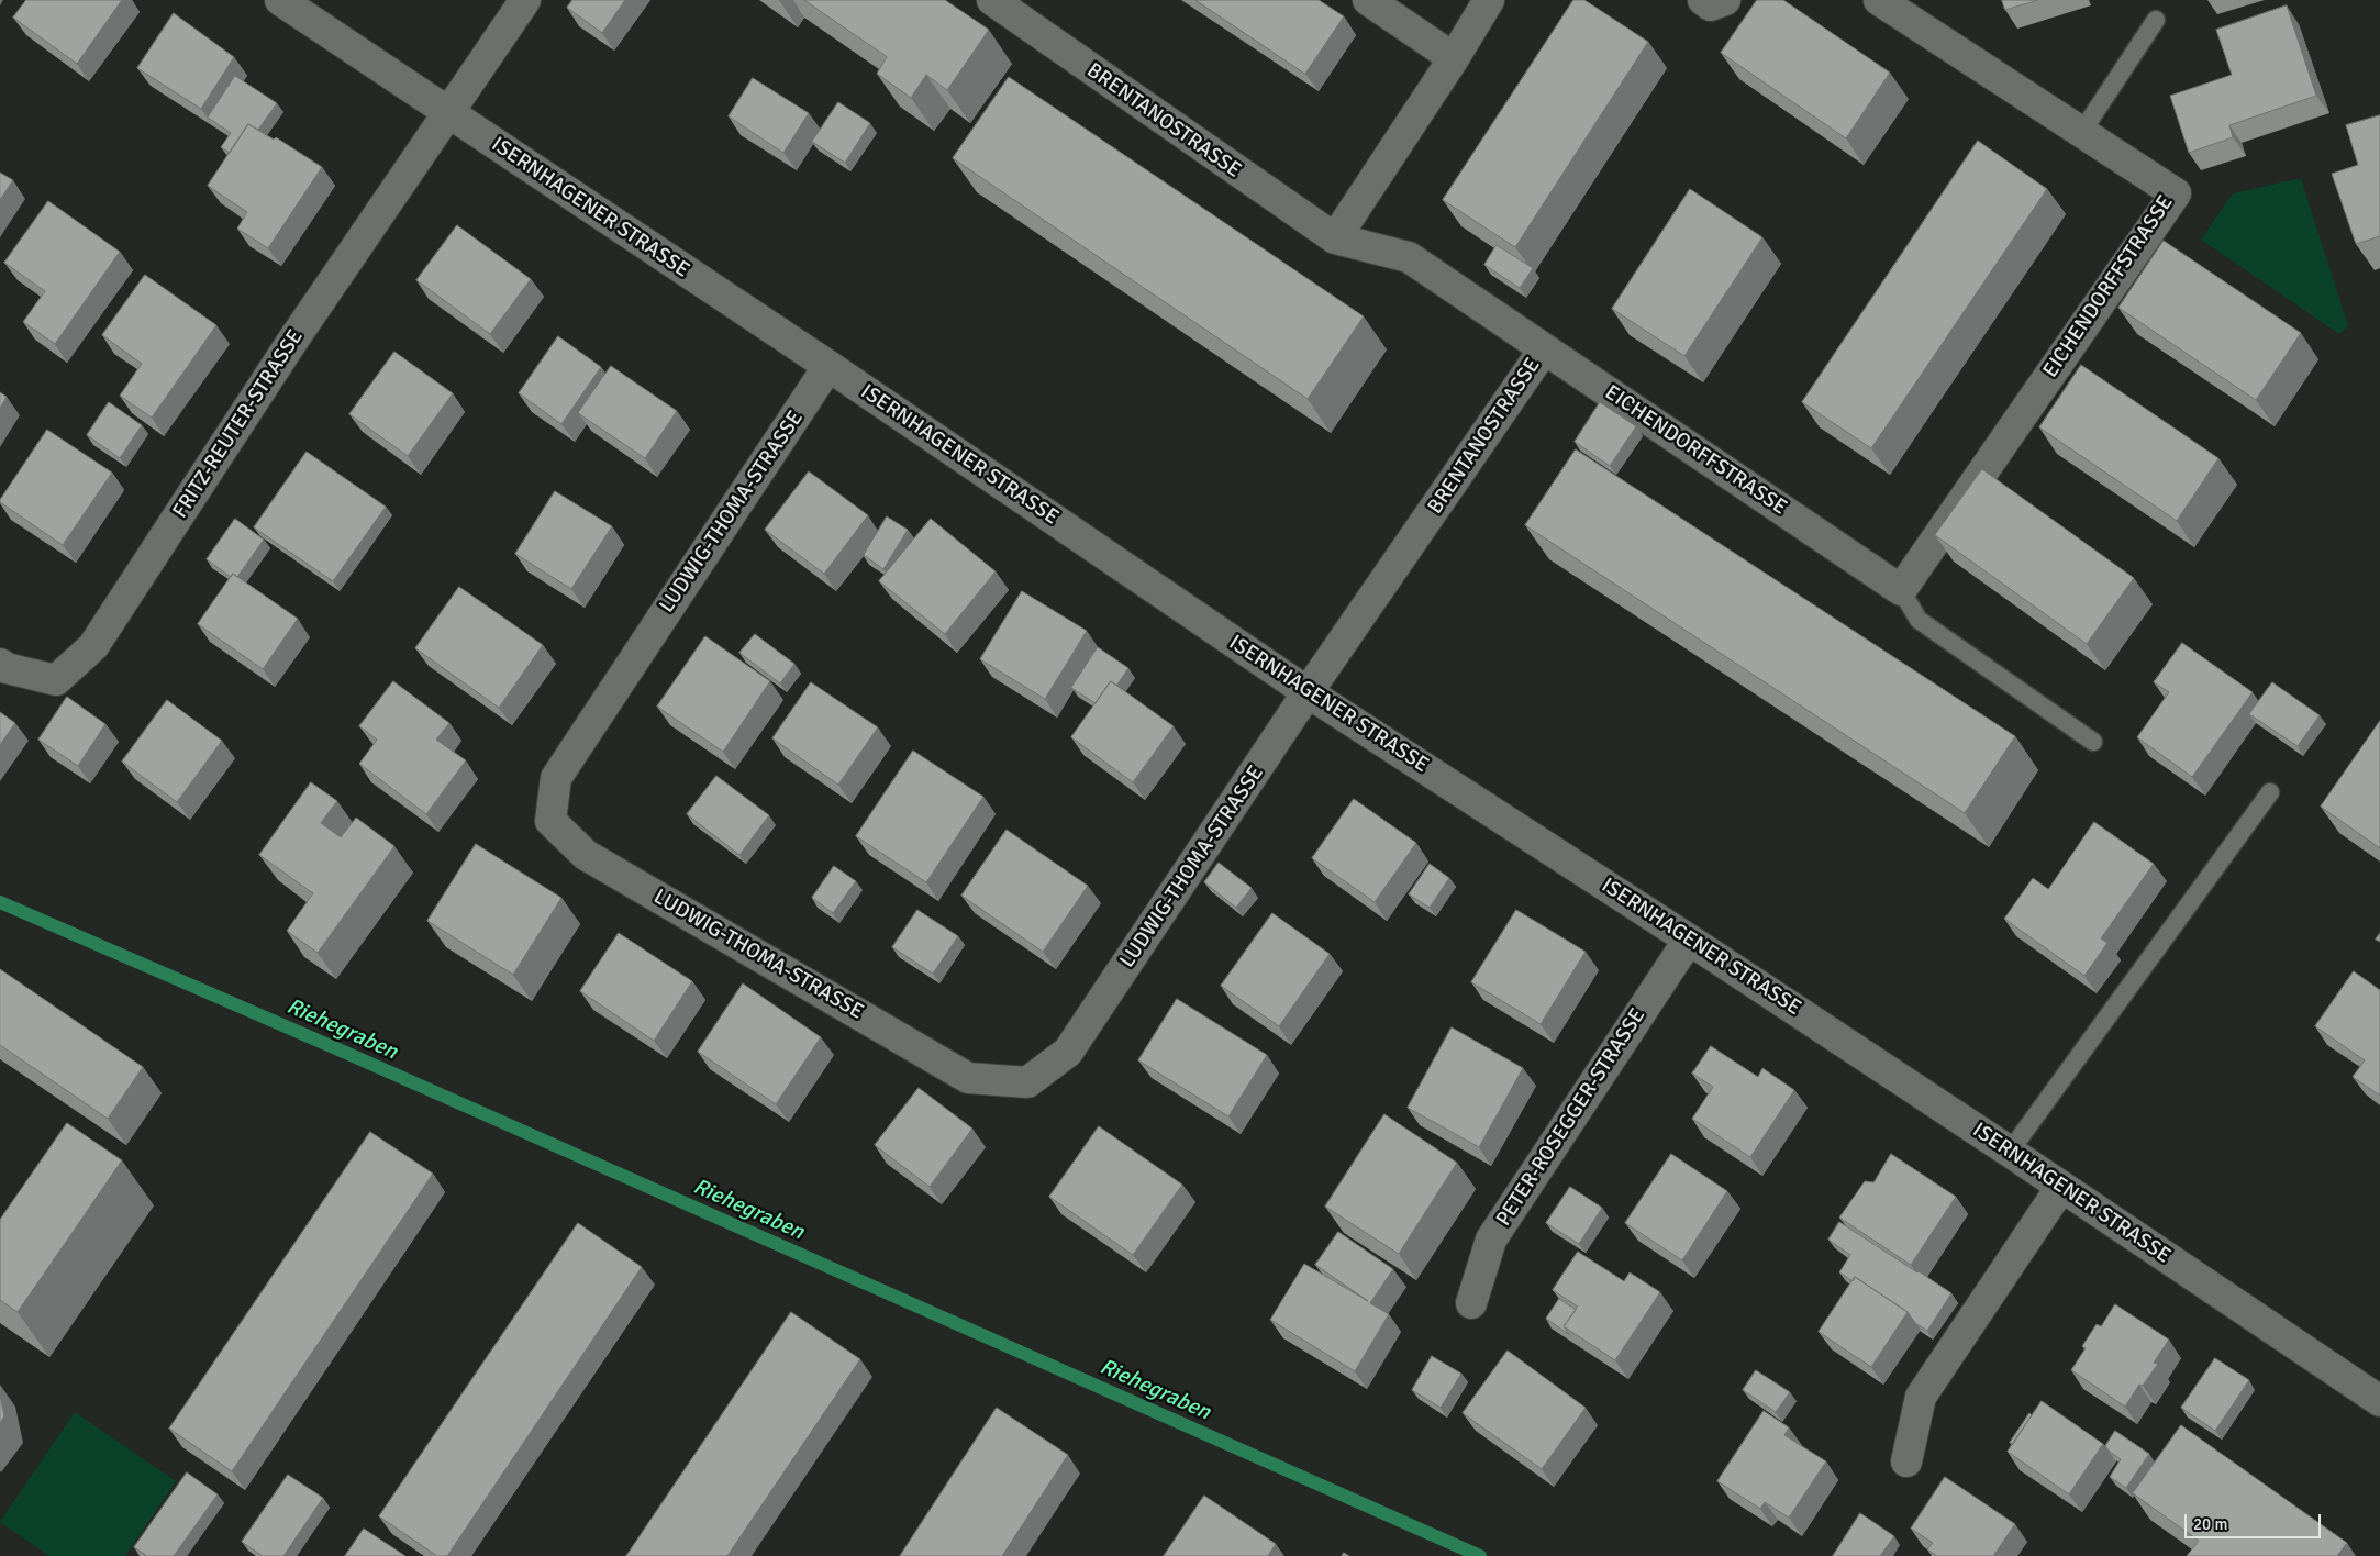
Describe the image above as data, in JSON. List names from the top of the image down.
{
  "streets": {
    "street": [
      "BRENTANOSTRASSE",
      "ISERNHAGENER STRASSE",
      "EICHENDORFFSTRASSE",
      "FRITZ-REUTER-STRASSE",
      "LUDWIG-THOMA-STRASSE",
      "PETER-ROSEGGER-STRASSE"
    ]
  },
  "crossings": [
    ["BRENTANOSTRASSE", "ISERNHAGENER STRASSE"],
    ["BRENTANOSTRASSE", "EICHENDORFFSTRASSE"],
    ["BRENTANOSTRASSE", "LUDWIG-THOMA-STRASSE"],
    ["ISERNHAGENER STRASSE", "FRITZ-REUTER-STRASSE"],
    ["ISERNHAGENER STRASSE", "LUDWIG-THOMA-STRASSE"],
    ["ISERNHAGENER STRASSE", "PETER-ROSEGGER-STRASSE"]
  ],
  "water": ["Riehegraben"],
  "scale_bar": "20 m"
}
